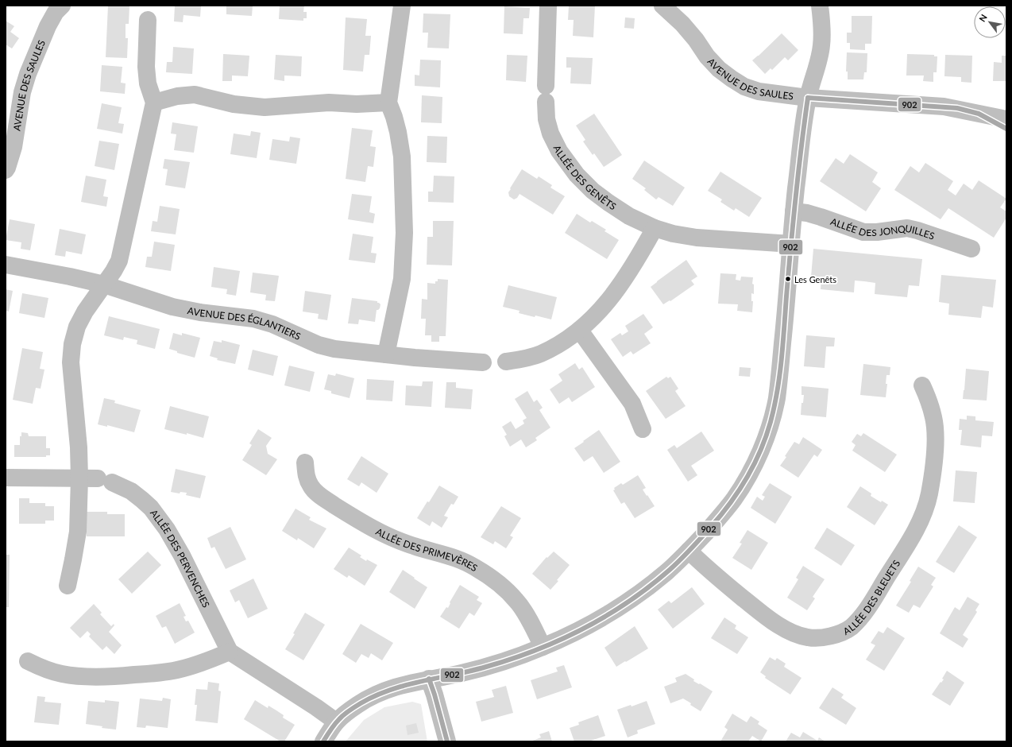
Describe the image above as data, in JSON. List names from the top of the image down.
{
  "streets": {
    "street": [
      "AVENUE DES SAULES",
      "ALLÉE DES GENÊTS",
      "ALLÉE DES JONQUILLES",
      "AVENUE DES ÉGLANTIERS",
      "ALLÉE DES PRIMEVÈRES",
      "ALLÉE DES PERVENCHES",
      "ALLÉE DES BLEUETS"
    ]
  },
  "places": ["Les Genêts"],
  "lines": ["transit line 902"],
  "north": "top left"
}
